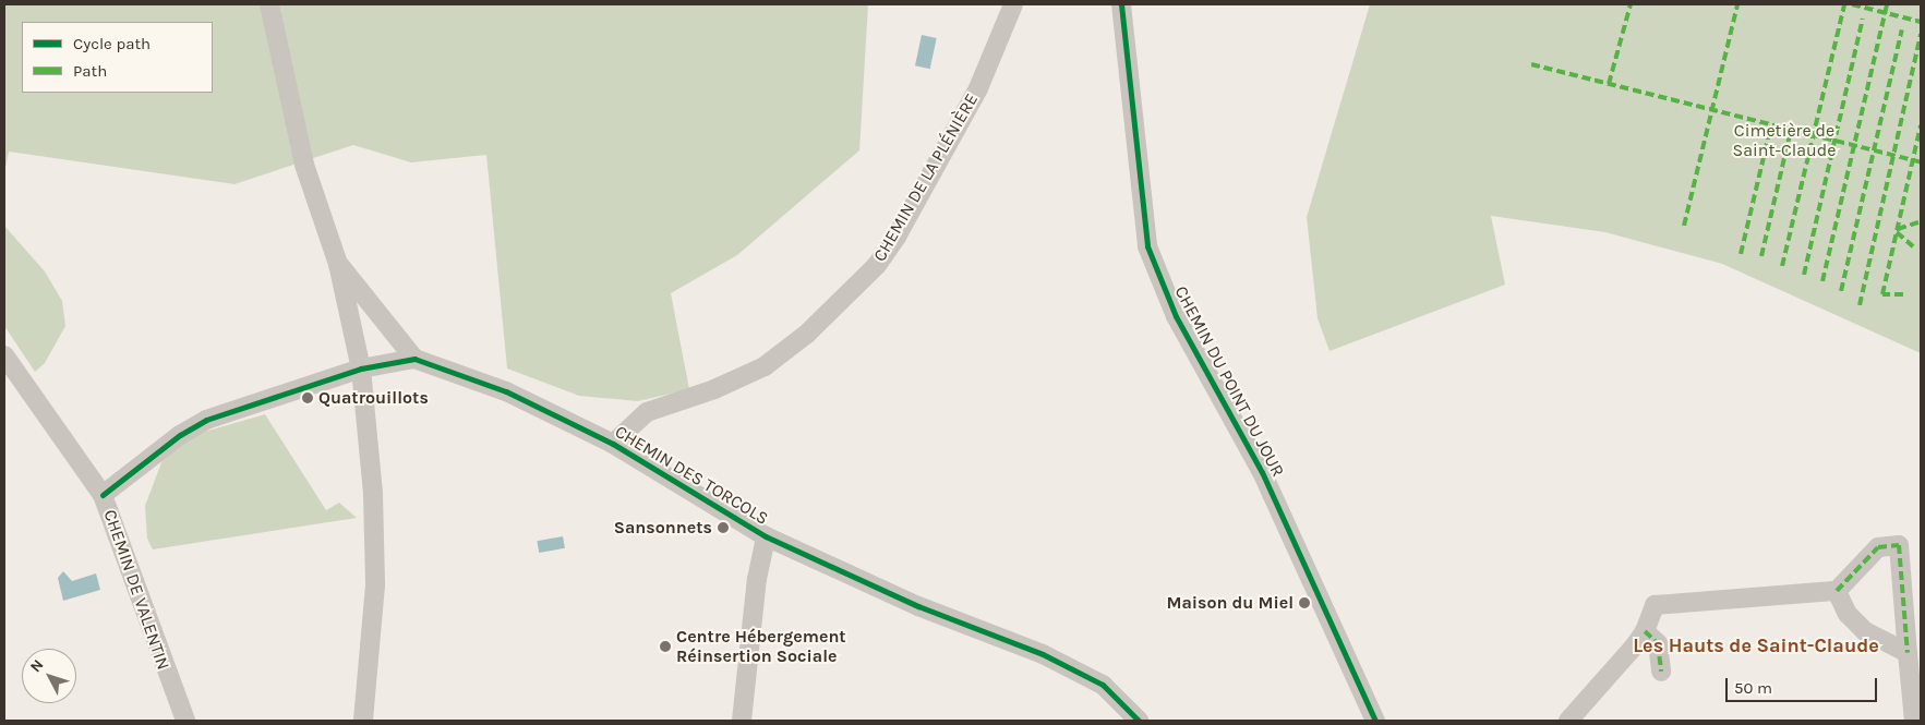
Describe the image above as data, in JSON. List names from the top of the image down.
{
  "streets": {
    "street": [
      "CHEMIN DE LA PLÉNIÈRE",
      "CHEMIN DU POINT DU JOUR",
      "CHEMIN DES TORCOLS",
      "CHEMIN DE VALENTIN"
    ]
  },
  "crossings": [
    ["CHEMIN DE LA PLÉNIÈRE", "CHEMIN DES TORCOLS"]
  ],
  "districts": ["Les Hauts de Saint-Claude"],
  "parks": ["Cimetière de Saint-Claude"],
  "places": [
    "Quatrouillots",
    "Sansonnets",
    "Maison du Miel",
    "Centre Hébergement Réinsertion Sociale"
  ],
  "legend": ["Cycle path", "Path"],
  "scale_bar": "50 m",
  "north": "top left"
}
